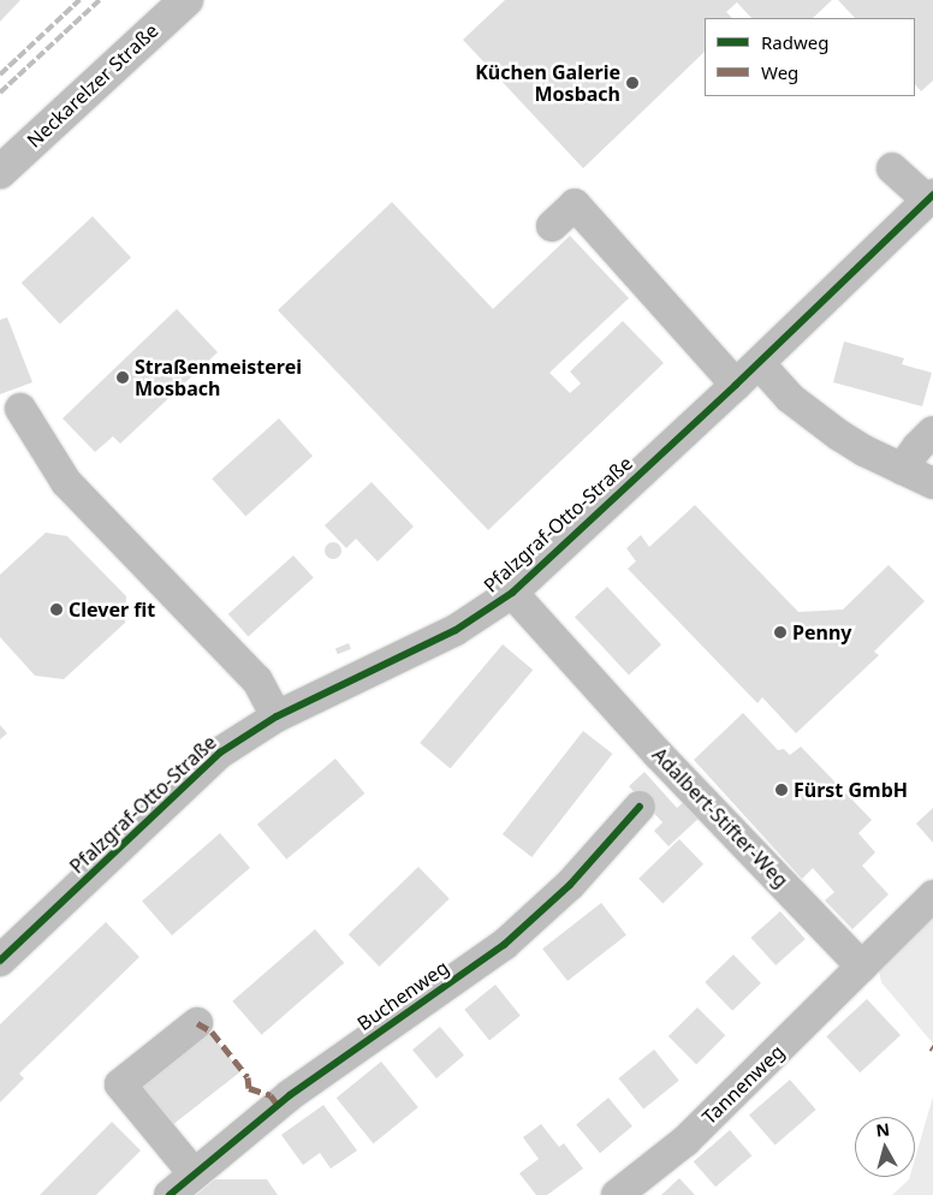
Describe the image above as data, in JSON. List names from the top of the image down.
{
  "streets": {
    "main road": ["Neckarelzer Straße"],
    "street": [
      "Pfalzgraf-Otto-Straße",
      "Adalbert-Stifter-Weg",
      "Buchenweg",
      "Tannenweg"
    ]
  },
  "crossings": [
    ["Pfalzgraf-Otto-Straße", "Adalbert-Stifter-Weg"],
    ["Adalbert-Stifter-Weg", "Tannenweg"]
  ],
  "places": [
    "Küchen Galerie Mosbach",
    "Straßenmeisterei Mosbach",
    "Clever fit",
    "Penny",
    "Fürst GmbH"
  ],
  "legend": ["Radweg", "Weg"],
  "north": "top"
}
